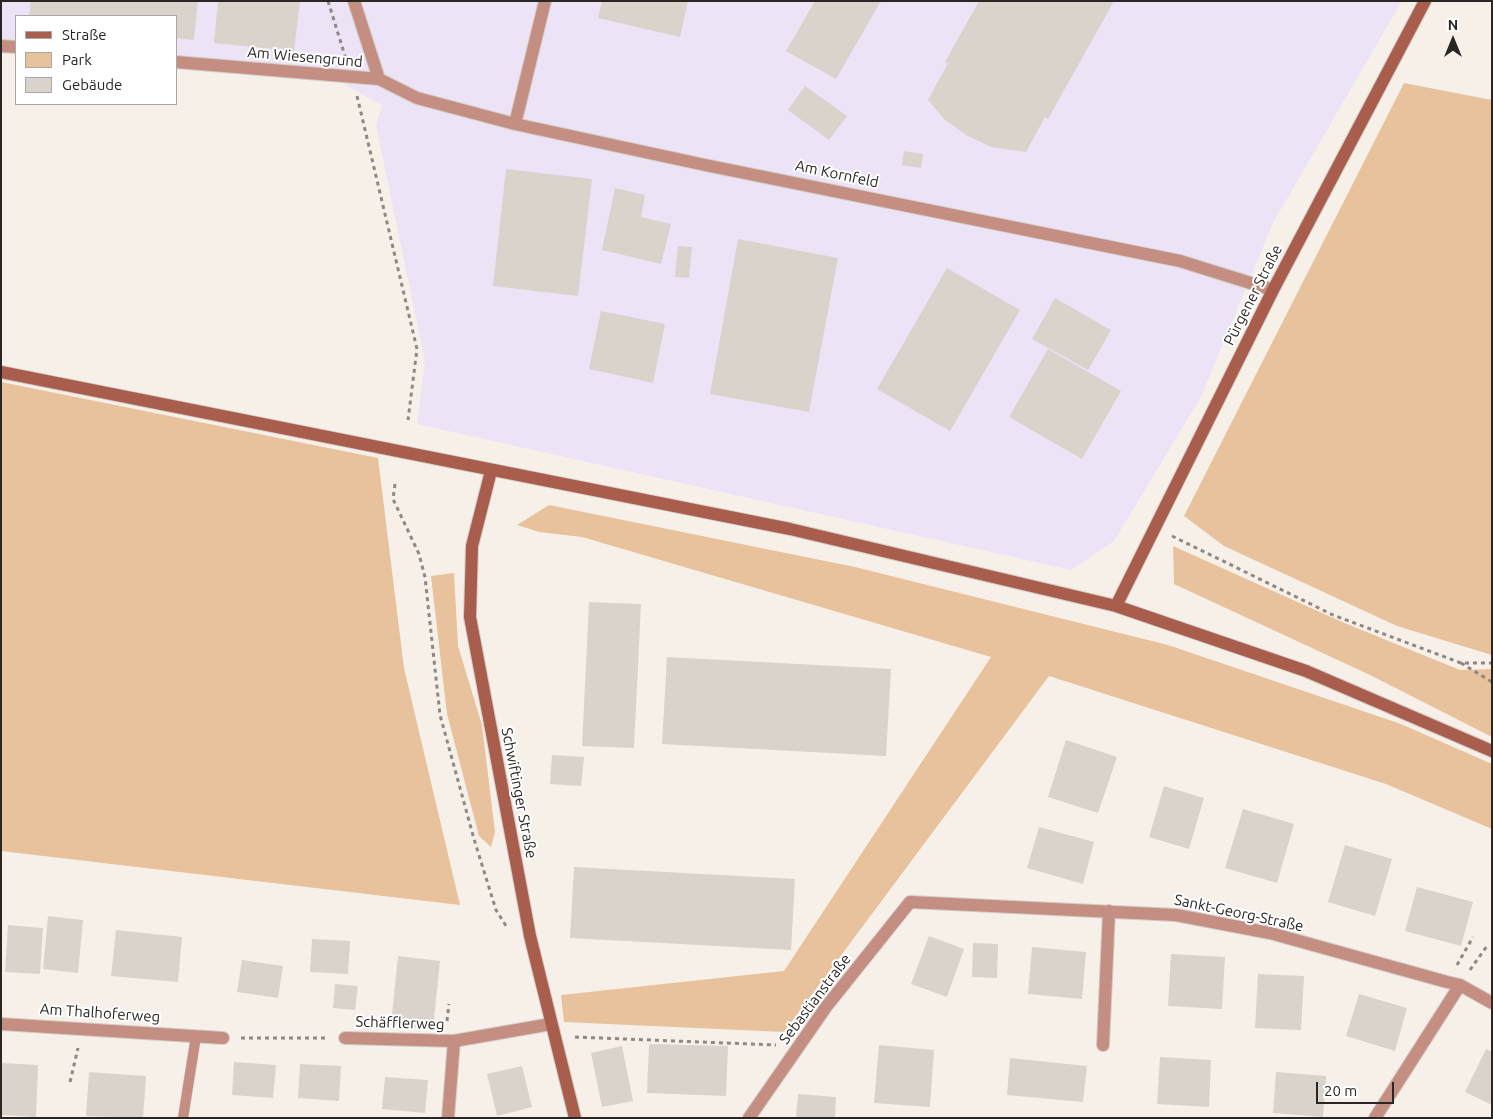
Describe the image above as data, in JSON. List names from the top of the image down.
{
  "streets": {
    "main road": ["Pürgener Straße", "Schwiftinger Straße"],
    "street": [
      "Am Wiesengrund",
      "Am Kornfeld",
      "Sankt-Georg-Straße",
      "Sebastianstraße",
      "Am Thalhoferweg",
      "Schäfflerweg"
    ]
  },
  "crossings": [
    ["Am Wiesengrund", "Am Kornfeld"],
    ["Am Kornfeld", "Pürgener Straße"],
    ["Schwiftinger Straße", "Schäfflerweg"],
    ["Sankt-Georg-Straße", "Sebastianstraße"]
  ],
  "legend": ["Straße", "Park", "Gebäude"],
  "scale_bar": "20 m",
  "north": "top"
}
